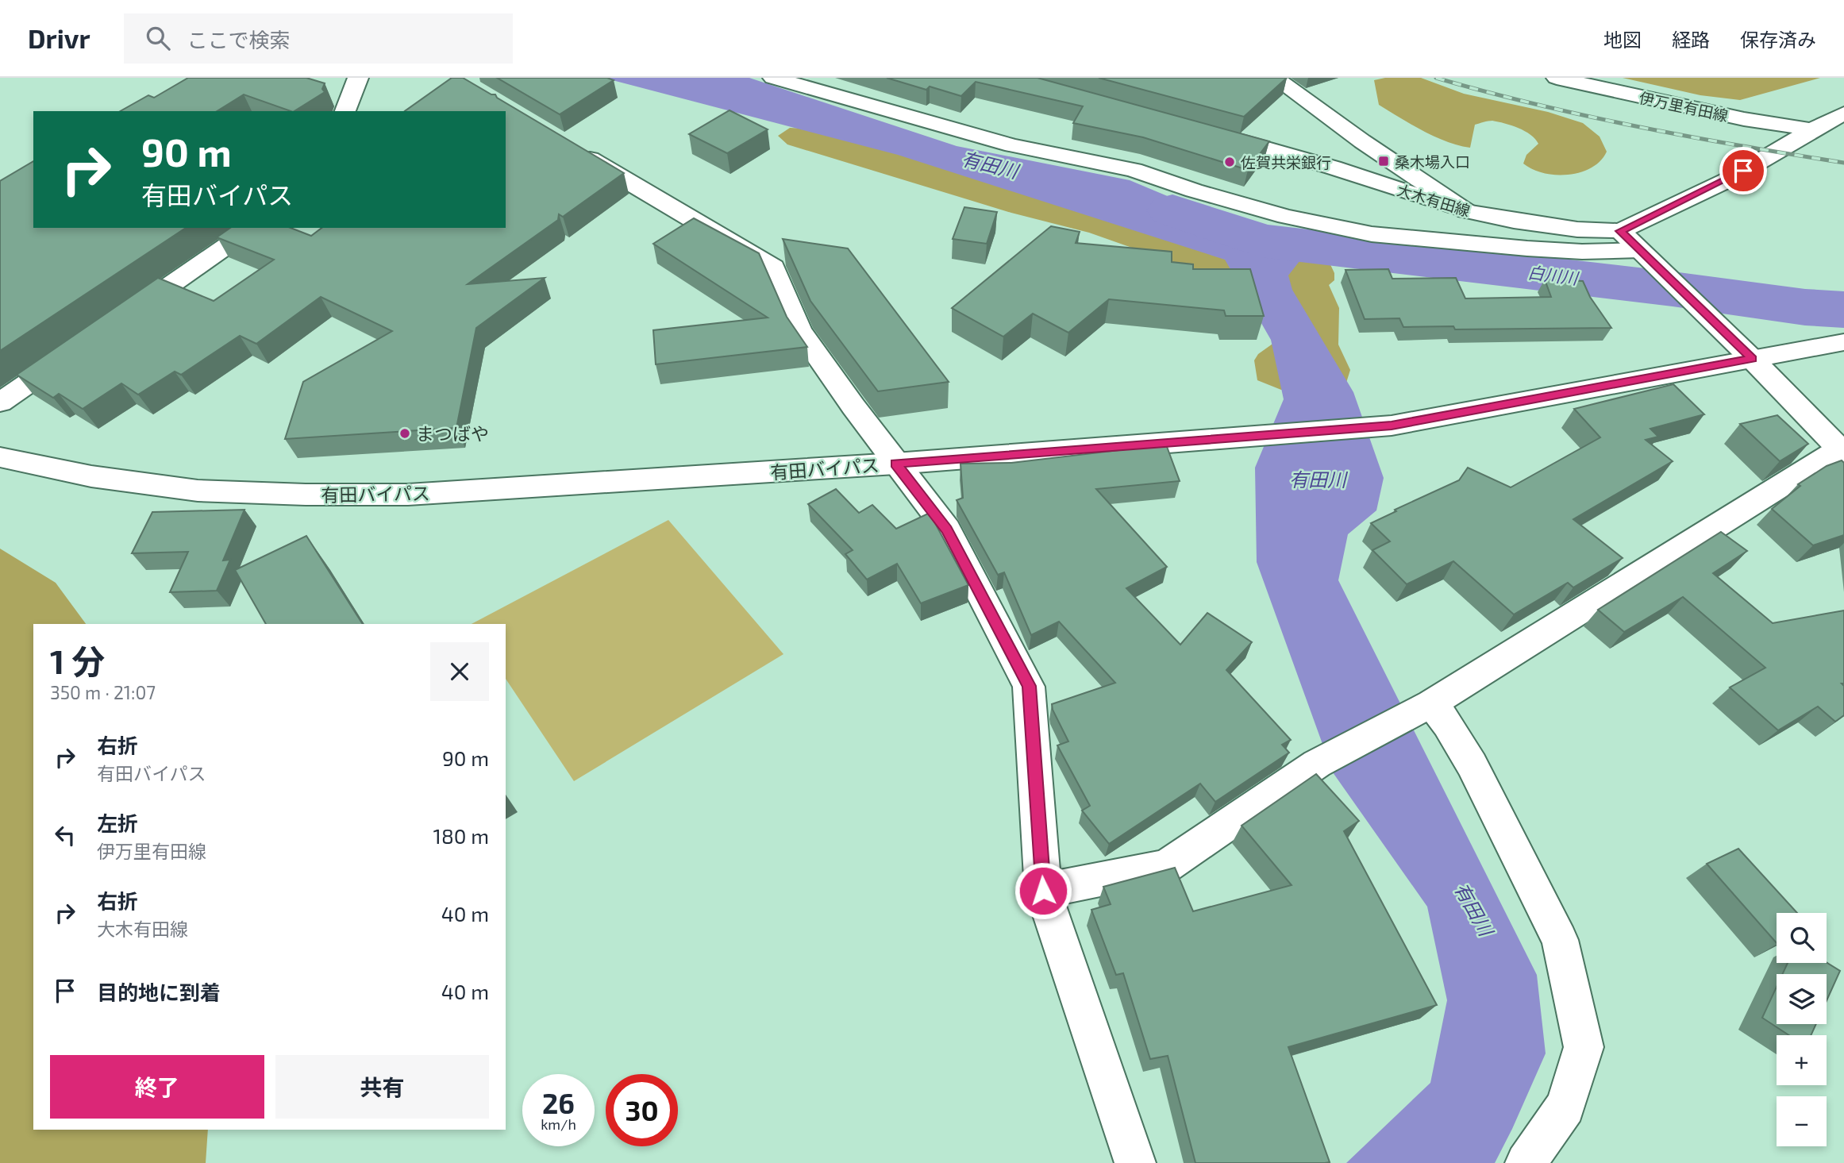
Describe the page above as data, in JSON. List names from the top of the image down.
{
  "streets": {
    "main road": ["伊万里有田線", "大木有田線", "有田バイパス"]
  },
  "crossings": [
    ["伊万里有田線", "大木有田線"]
  ],
  "water": ["有田川", "白川川"],
  "places": {
    "transit": ["桑木場入口"],
    "other": ["佐賀共栄銀行", "まつばや"]
  },
  "page": {
    "header": "Drivr",
    "search": "ここで検索",
    "nav": ["地図", "経路", "保存済み"],
    "turn": ["90 m", "有田バイパス"],
    "heading": ["1 分", "350 m · 21:07"],
    "list": [
      {
        "name": "右折",
        "note": "有田バイパス",
        "value": "90 m"
      },
      {
        "name": "左折",
        "note": "伊万里有田線",
        "value": "180 m"
      },
      {
        "name": "右折",
        "note": "大木有田線",
        "value": "40 m"
      },
      {
        "name": "目的地に到着",
        "value": "40 m"
      }
    ],
    "map_buttons": ["+", "−"],
    "buttons": ["終了", "共有"],
    "speed": "26 km/h",
    "limit": "30"
  }
}
